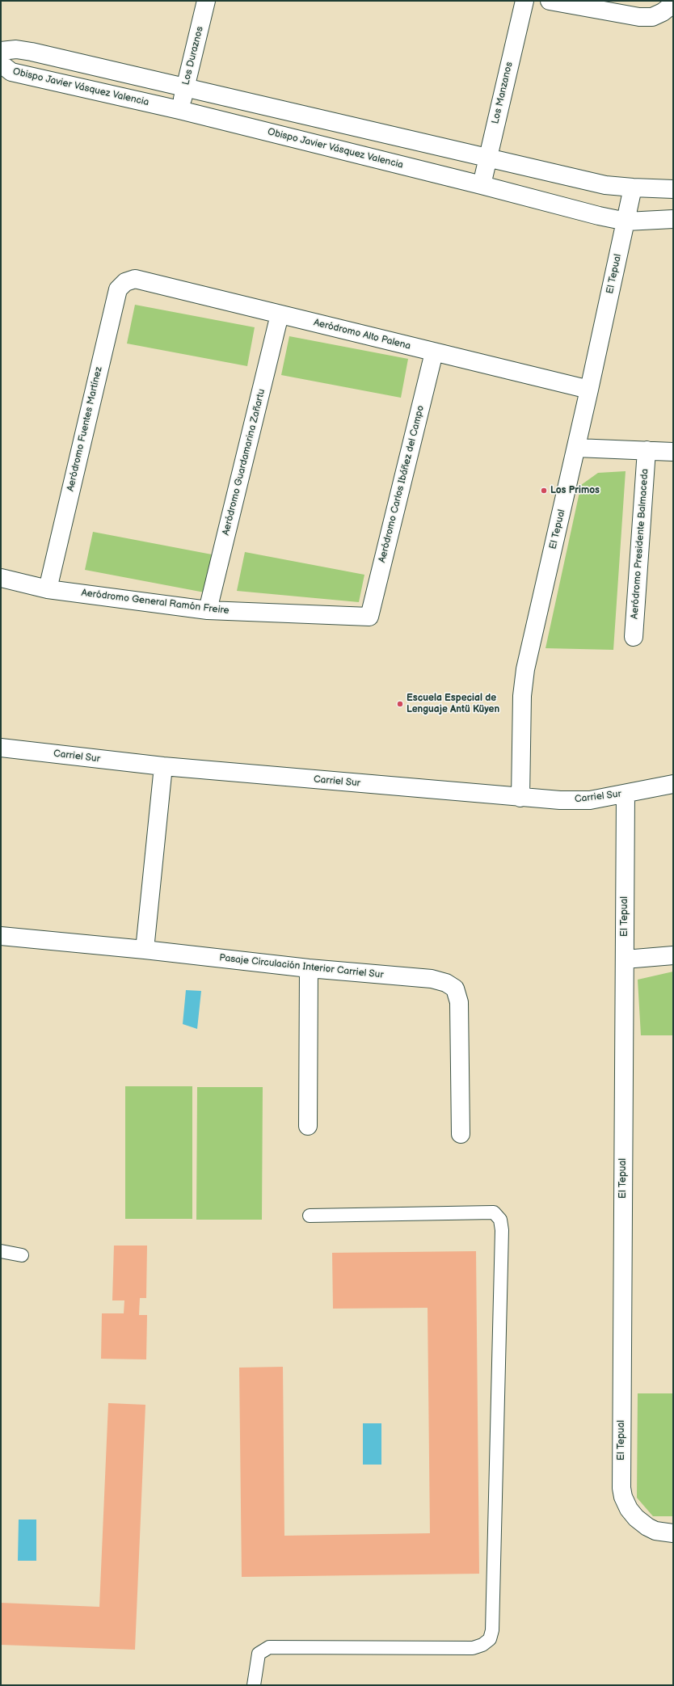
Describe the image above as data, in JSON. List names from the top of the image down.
{
  "streets": {
    "street": [
      "Los Duraznos",
      "Obispo Javier Vásquez Valencia",
      "Los Manzanos",
      "El Tepual",
      "Aeródromo Alto Palena",
      "Aeródromo Fuentes Martínez",
      "Aeródromo Guardamarina Zañartu",
      "Aeródromo Carlos Ibáñez del Campo",
      "Aeródromo Presidente Balmaceda",
      "Aeródromo General Ramón Freire",
      "Carriel Sur",
      "Pasaje Circulación Interior Carriel Sur"
    ]
  },
  "crossings": [
    ["Los Duraznos", "Obispo Javier Vásquez Valencia"],
    ["Obispo Javier Vásquez Valencia", "Los Manzanos"],
    ["Obispo Javier Vásquez Valencia", "El Tepual"],
    ["El Tepual", "Aeródromo Alto Palena"],
    ["El Tepual", "Carriel Sur"],
    ["Aeródromo Alto Palena", "Aeródromo Fuentes Martínez"],
    ["Aeródromo Alto Palena", "Aeródromo Guardamarina Zañartu"],
    ["Aeródromo Alto Palena", "Aeródromo Carlos Ibáñez del Campo"],
    ["Aeródromo Fuentes Martínez", "Aeródromo General Ramón Freire"],
    ["Aeródromo Guardamarina Zañartu", "Aeródromo General Ramón Freire"],
    ["Aeródromo Carlos Ibáñez del Campo", "Aeródromo General Ramón Freire"]
  ],
  "places": ["Los Primos", "Escuela Especial de Lenguaje Antü Küyen"]
}
